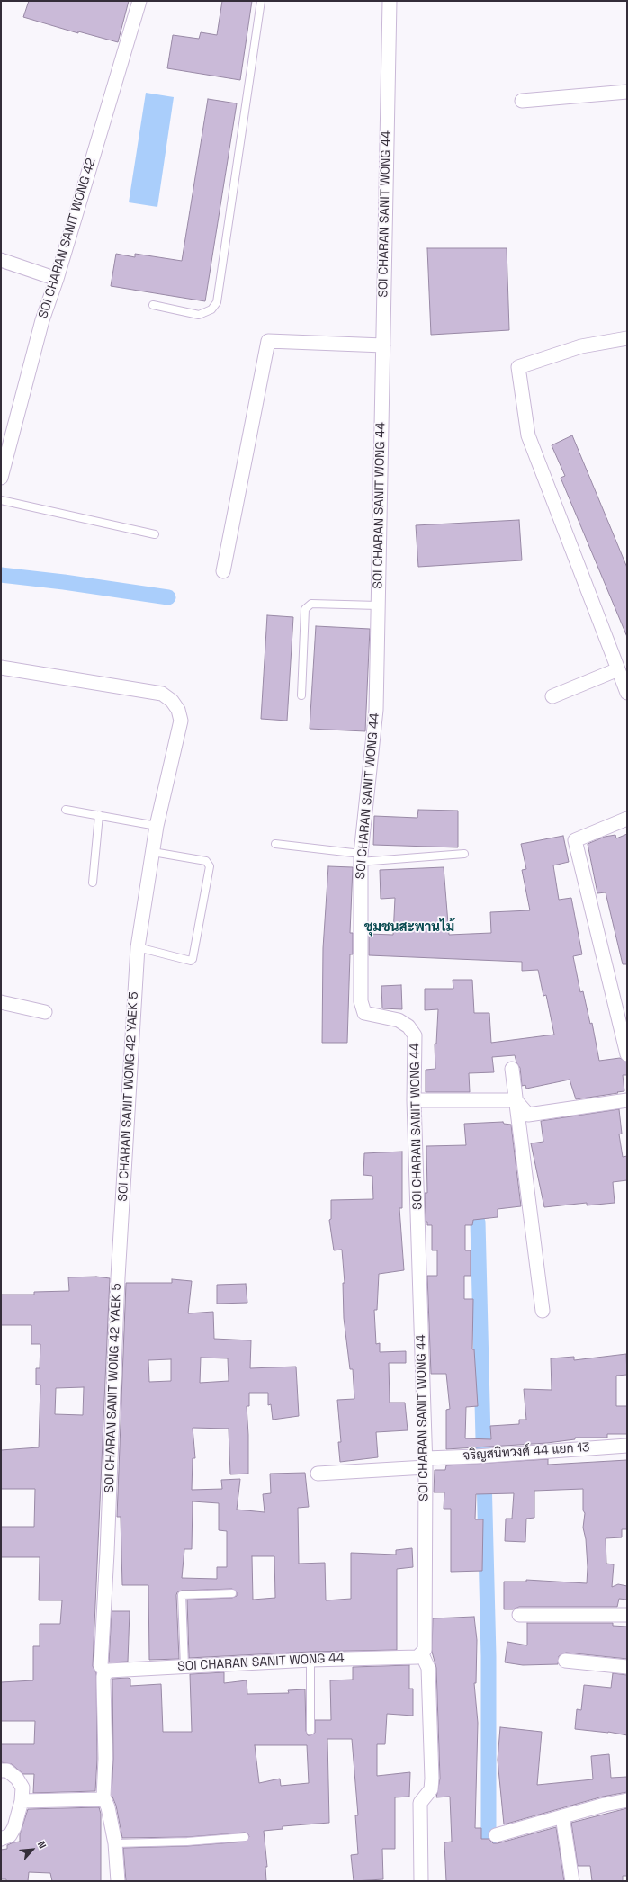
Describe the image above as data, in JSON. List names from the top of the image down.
{
  "streets": {
    "street": [
      "SOI CHARAN SANIT WONG 44",
      "SOI CHARAN SANIT WONG 42",
      "SOI CHARAN SANIT WONG 42 YAEK 5",
      "จริญสนิทวงศ์ 44 แยก 13"
    ]
  },
  "crossings": [
    ["SOI CHARAN SANIT WONG 44", "SOI CHARAN SANIT WONG 42 YAEK 5"],
    ["SOI CHARAN SANIT WONG 44", "จริญสนิทวงศ์ 44 แยก 13"]
  ],
  "districts": ["ชุมชนสะพานไม้"],
  "north": "top right"
}
